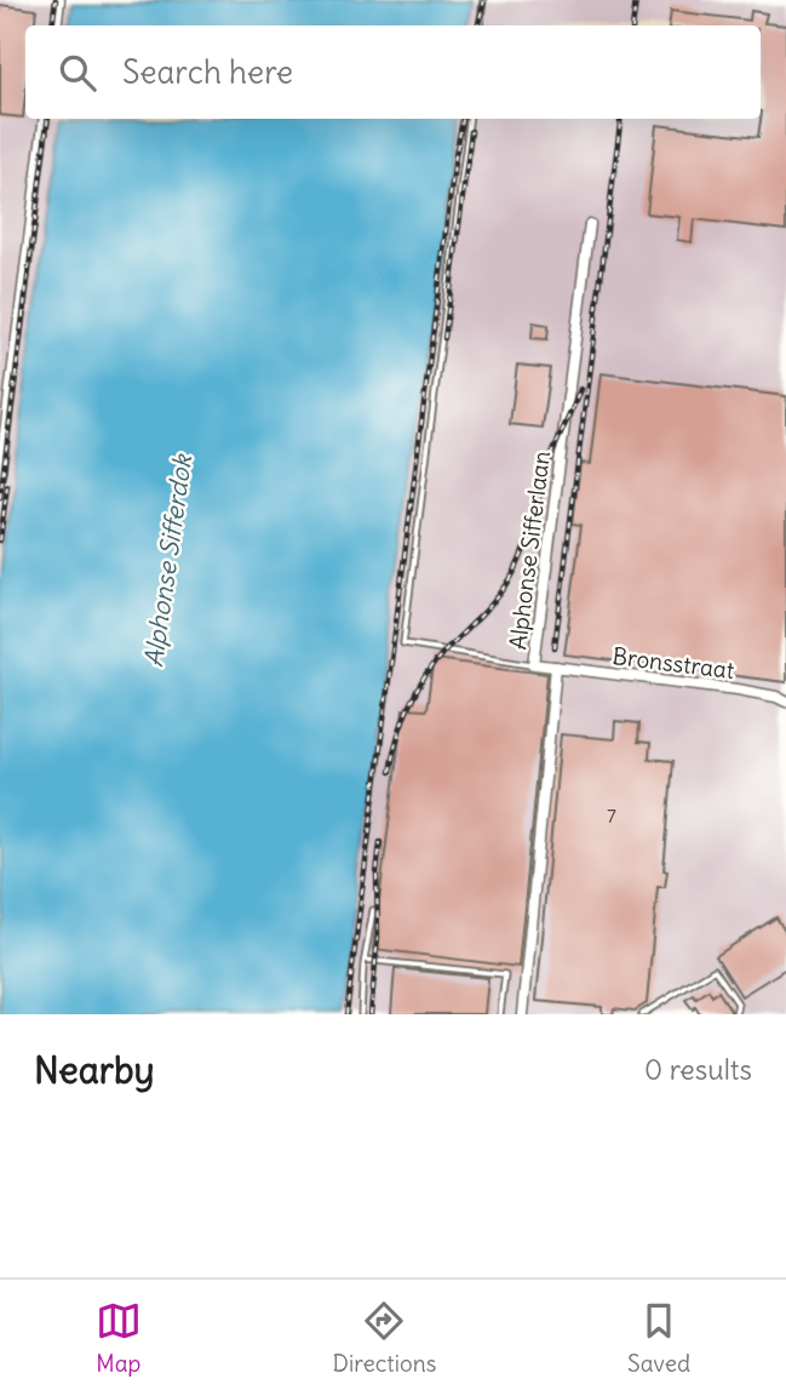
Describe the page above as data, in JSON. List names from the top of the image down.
{
  "streets": {
    "street": ["Alphonse Sifferlaan", "Bronsstraat"]
  },
  "crossings": [
    ["Alphonse Sifferlaan", "Bronsstraat"]
  ],
  "water": ["Alphonse Sifferdok"],
  "house_numbers": ["7"],
  "page": {
    "search": "Search here",
    "heading": ["Nearby", "0 results"],
    "nav": ["Map", "Directions", "Saved"]
  }
}
